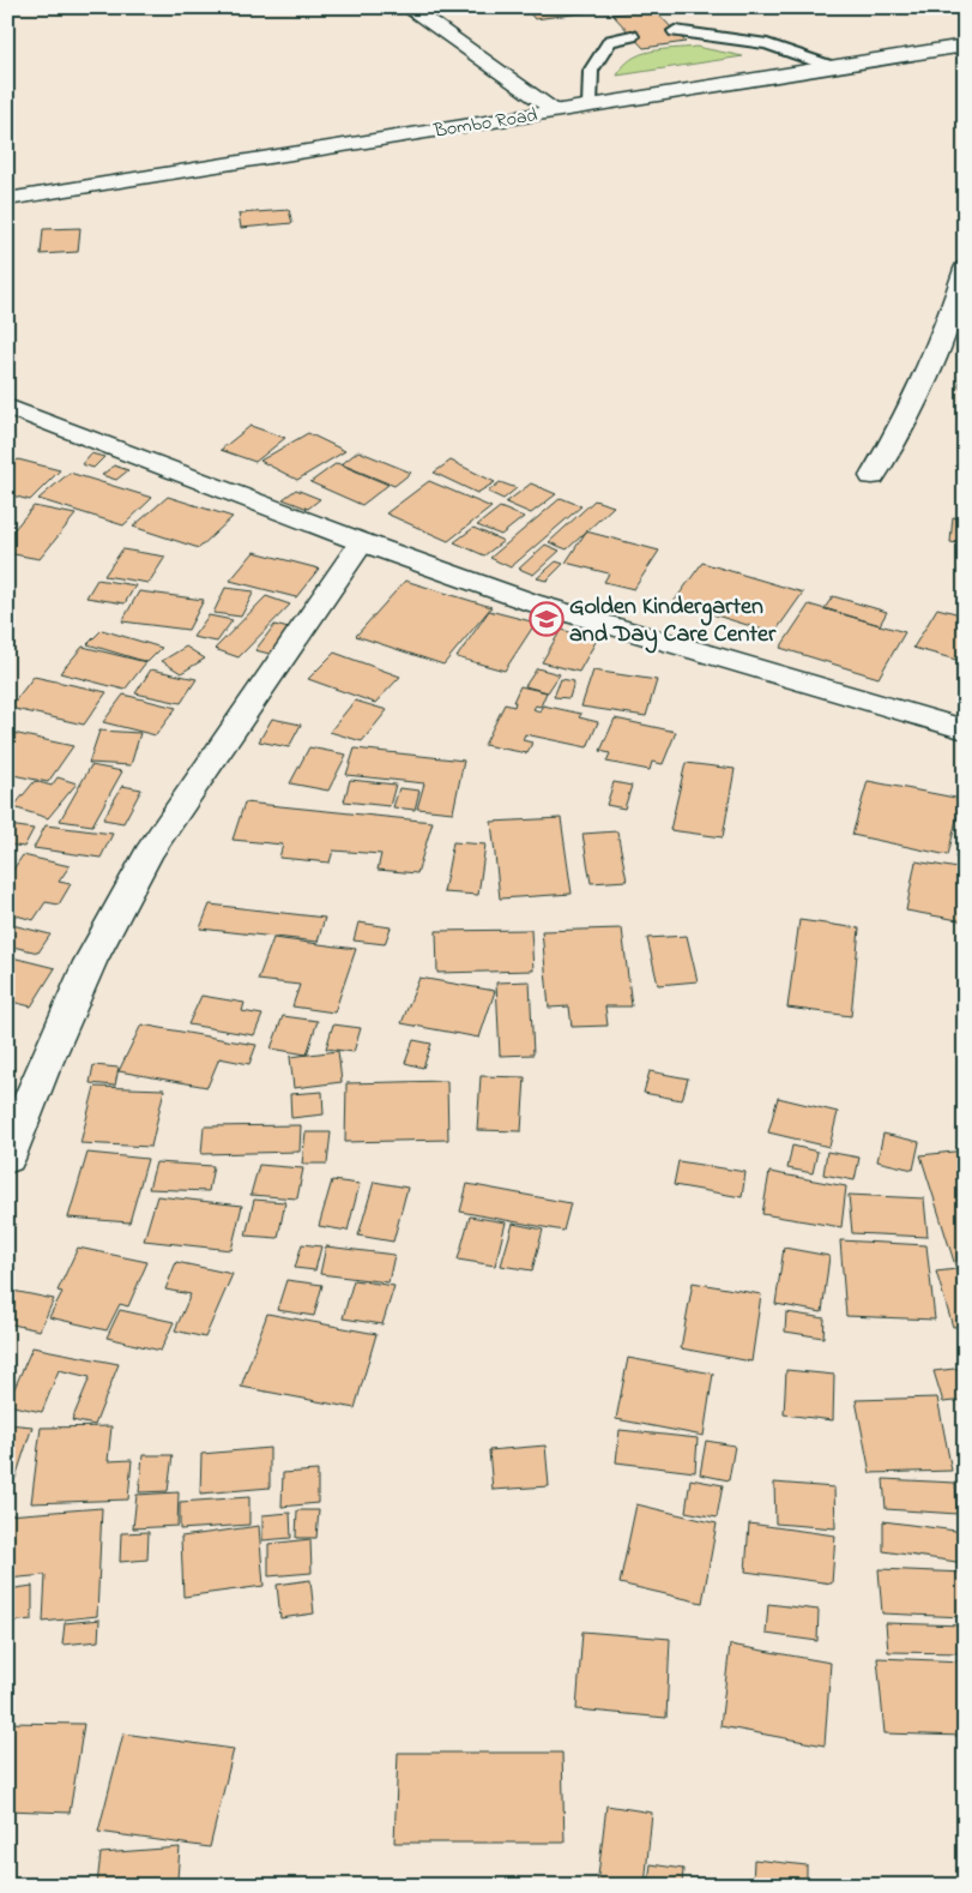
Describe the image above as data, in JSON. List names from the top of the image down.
{
  "streets": {
    "street": ["Bombo Road"]
  },
  "places": {
    "school or university": ["Golden Kindergarten and Day Care Center"]
  }
}
